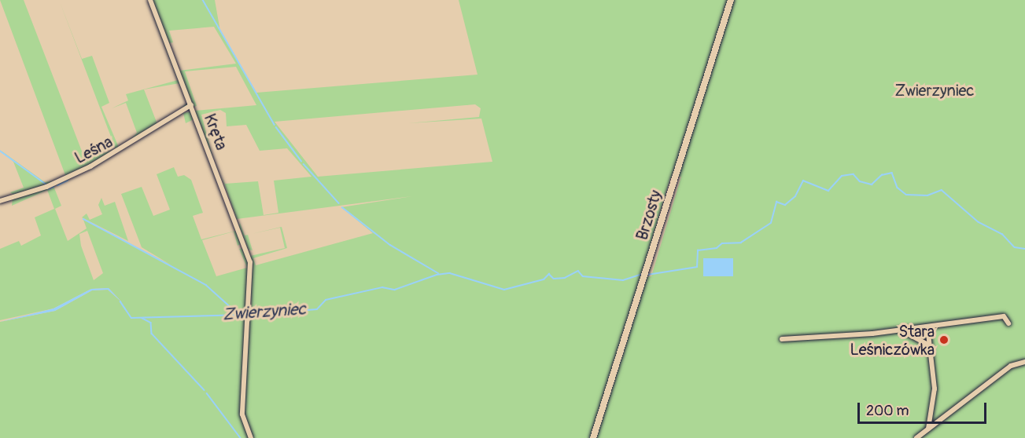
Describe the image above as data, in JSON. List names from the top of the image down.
{
  "streets": {
    "street": ["Kręta", "Leśna", "Brzosty"]
  },
  "crossings": [
    ["Kręta", "Leśna"]
  ],
  "water": ["Zwierzyniec"],
  "parks": ["Zwierzyniec"],
  "places": ["Stara Leśniczówka"],
  "scale_bar": "200 m"
}
